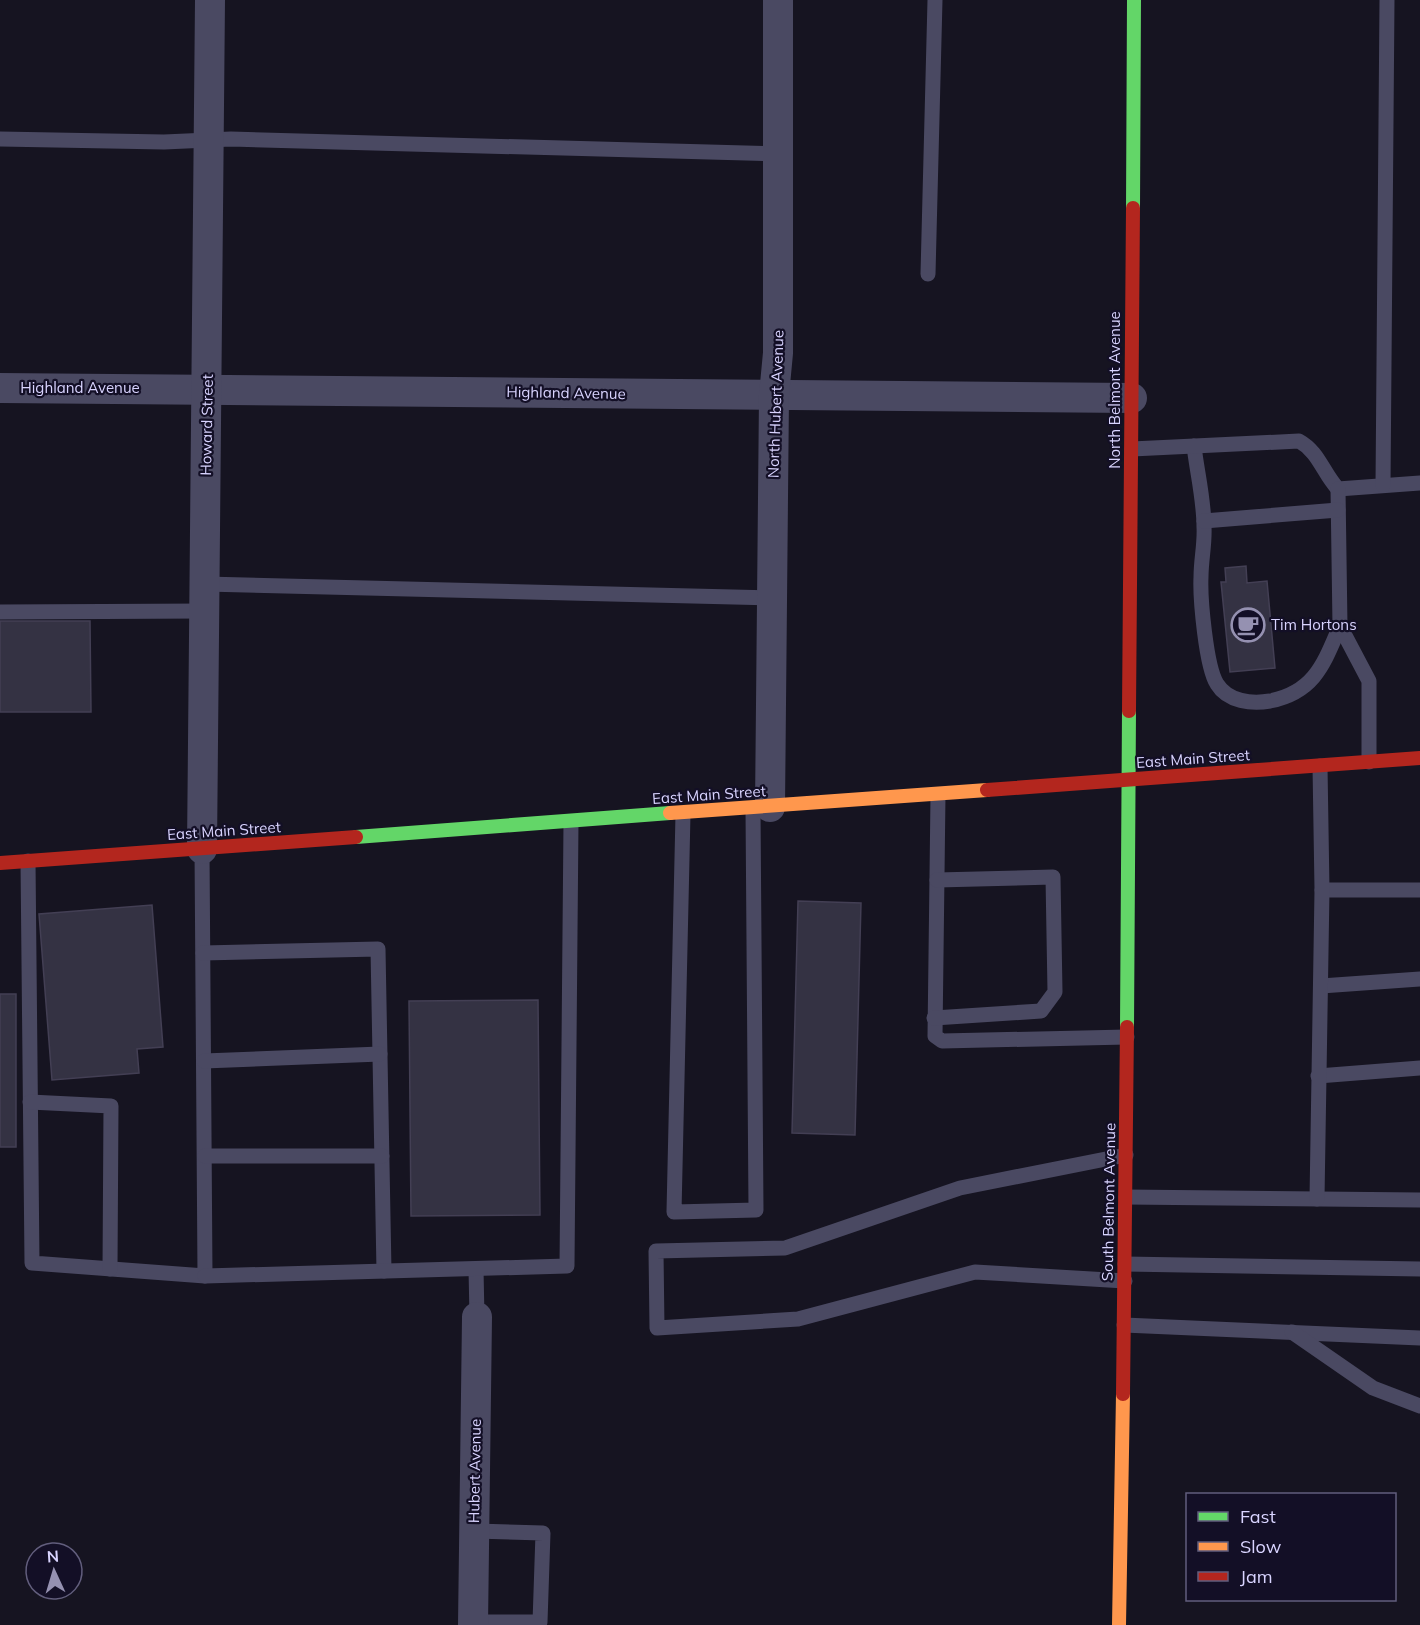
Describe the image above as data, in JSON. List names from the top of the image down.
{
  "streets": {
    "main road": ["North Belmont Avenue", "East Main Street", "South Belmont Avenue"],
    "street": [
      "Highland Avenue",
      "North Hubert Avenue",
      "Howard Street",
      "Hubert Avenue"
    ]
  },
  "crossings": [
    ["Highland Avenue", "North Belmont Avenue"],
    ["Highland Avenue", "North Hubert Avenue"],
    ["Highland Avenue", "Howard Street"],
    ["North Belmont Avenue", "East Main Street"],
    ["North Belmont Avenue", "South Belmont Avenue"],
    ["North Hubert Avenue", "East Main Street"],
    ["Howard Street", "East Main Street"],
    ["East Main Street", "South Belmont Avenue"]
  ],
  "places": {
    "cafe": ["Tim Hortons"]
  },
  "legend": ["Fast", "Slow", "Jam"],
  "north": "top"
}
